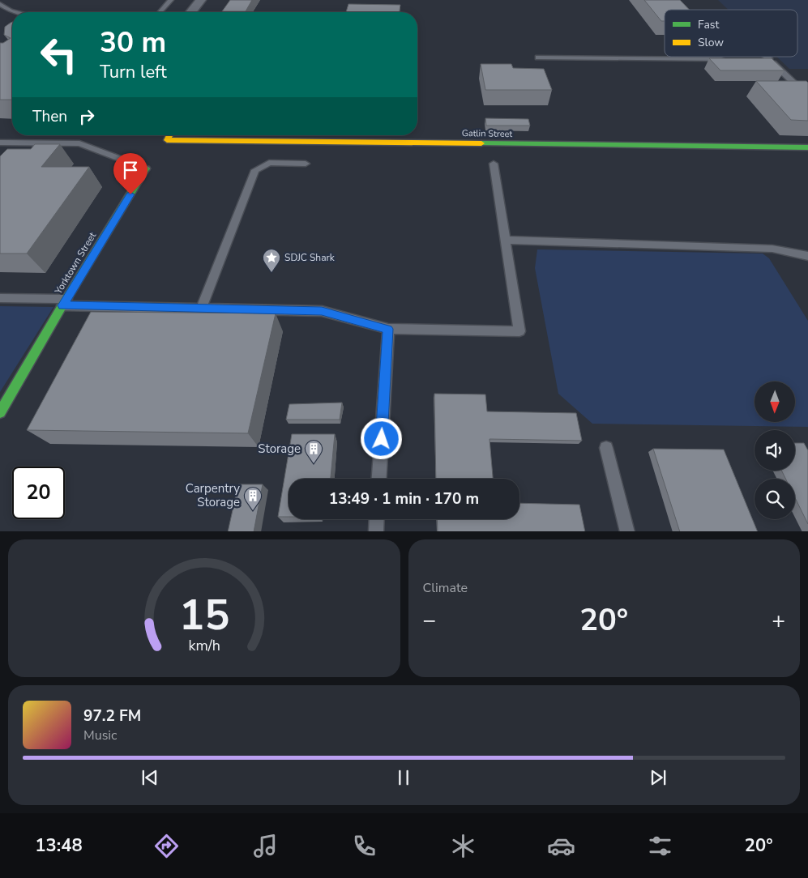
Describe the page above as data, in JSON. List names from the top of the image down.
{
  "streets": {
    "street": ["Gatlin Street", "Yorktown Street"]
  },
  "places": {
    "place": ["SDJC Shark"],
    "building": ["Storage", "Carpentry Storage"]
  },
  "legend": ["Fast", "Slow"],
  "north": "bottom",
  "page": {
    "turn": ["30 m", "Turn left"],
    "then": "Then",
    "limit": "20",
    "trip": "13:49 · 1 min · 170 m",
    "tile": "Climate",
    "heat": ["−", "20°", "+"],
    "song": ["97.2 FM", "Music"],
    "tabs": ["13:48", "20°"],
    "gauge": ["15", "km/h"]
  }
}
